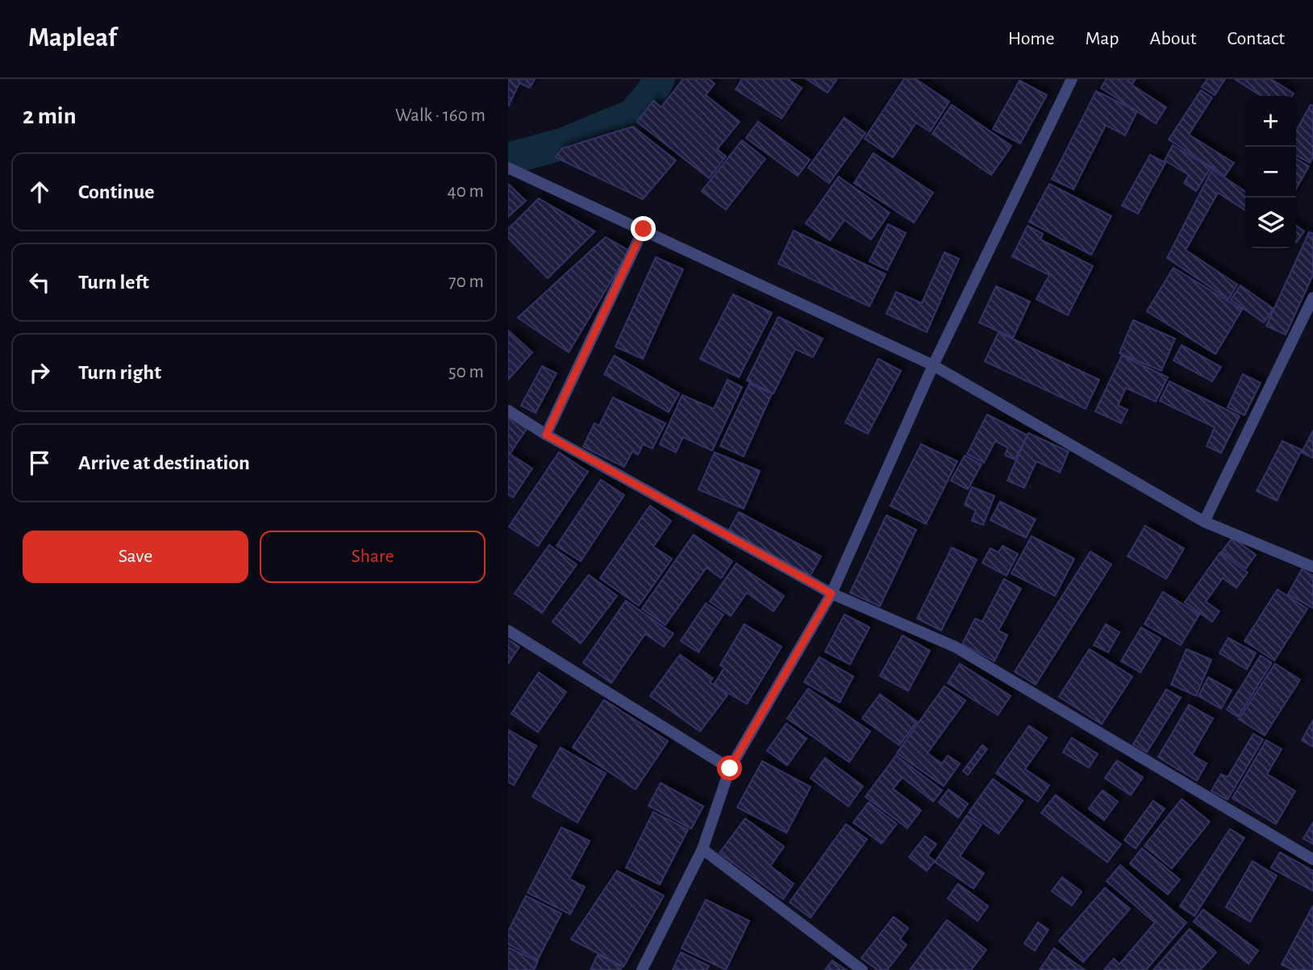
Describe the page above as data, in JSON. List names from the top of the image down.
{
  "page": {
    "header": "Mapleaf",
    "nav": [
      "Home",
      "Map",
      "About",
      "Contact"
    ],
    "heading": ["2 min", "Walk · 160 m"],
    "map_buttons": ["+", "−"],
    "list": [
      ["Continue", "40 m"],
      ["Turn left", "70 m"],
      ["Turn right", "50 m"],
      "Arrive at destination"
    ],
    "buttons": ["Save", "Share"]
  }
}
